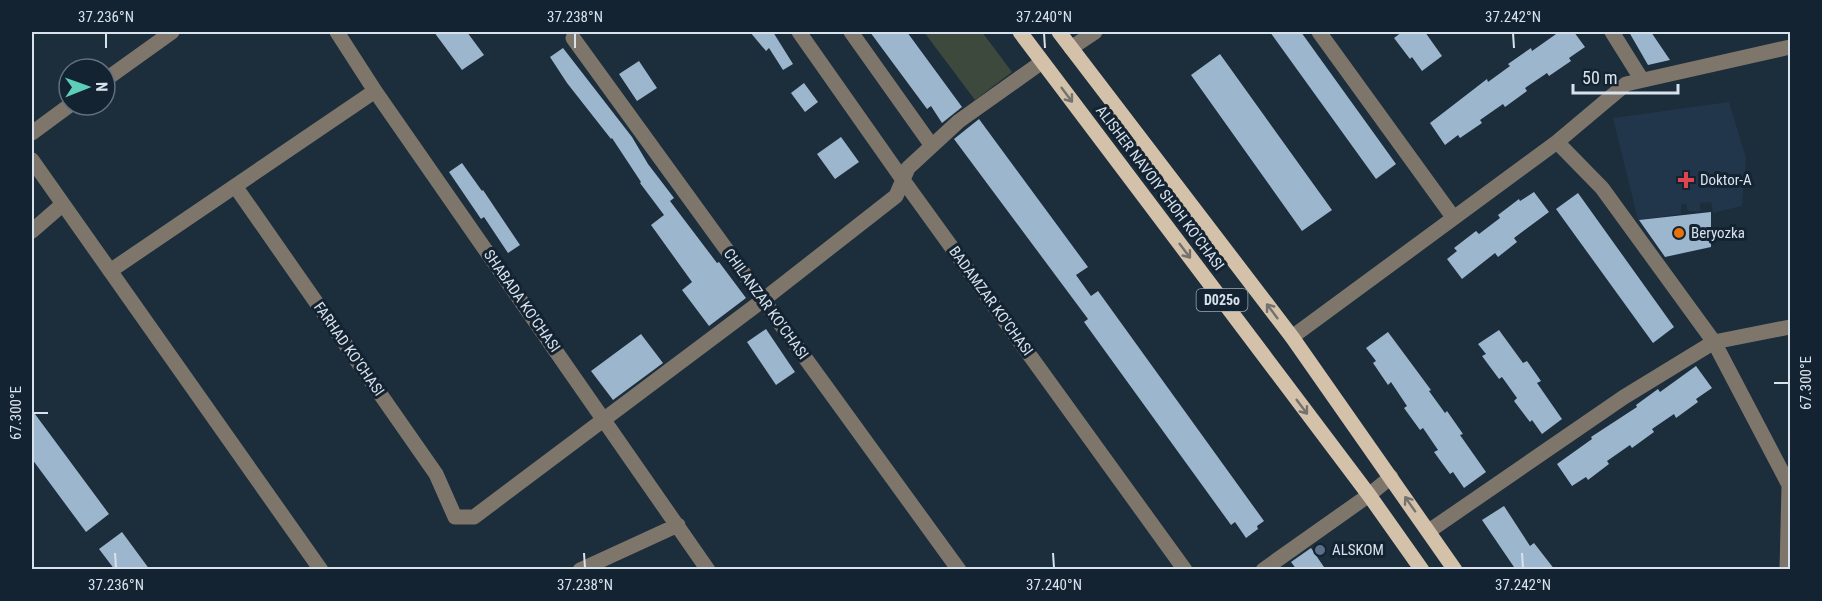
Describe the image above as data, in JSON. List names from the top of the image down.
{
  "streets": {
    "main road": ["ALISHER NAVOIY SHOH KO'CHASI", "D025o"],
    "street": [
      "SHABADA KO'CHASI",
      "BADAMZAR KO'CHASI",
      "CHILANZAR KO'CHASI",
      "FARHAD KO'CHASI"
    ]
  },
  "crossings": [
    ["SHABADA KO'CHASI", "FARHAD KO'CHASI"]
  ],
  "places": {
    "health": ["Doktor-A"],
    "other": ["Beryozka", "ALSKOM"]
  },
  "scale_bar": "50 m",
  "north": "right",
  "coordinates": [
    "37.236°N",
    "37.238°N",
    "37.240°N",
    "37.242°N",
    "67.300°E"
  ]
}
